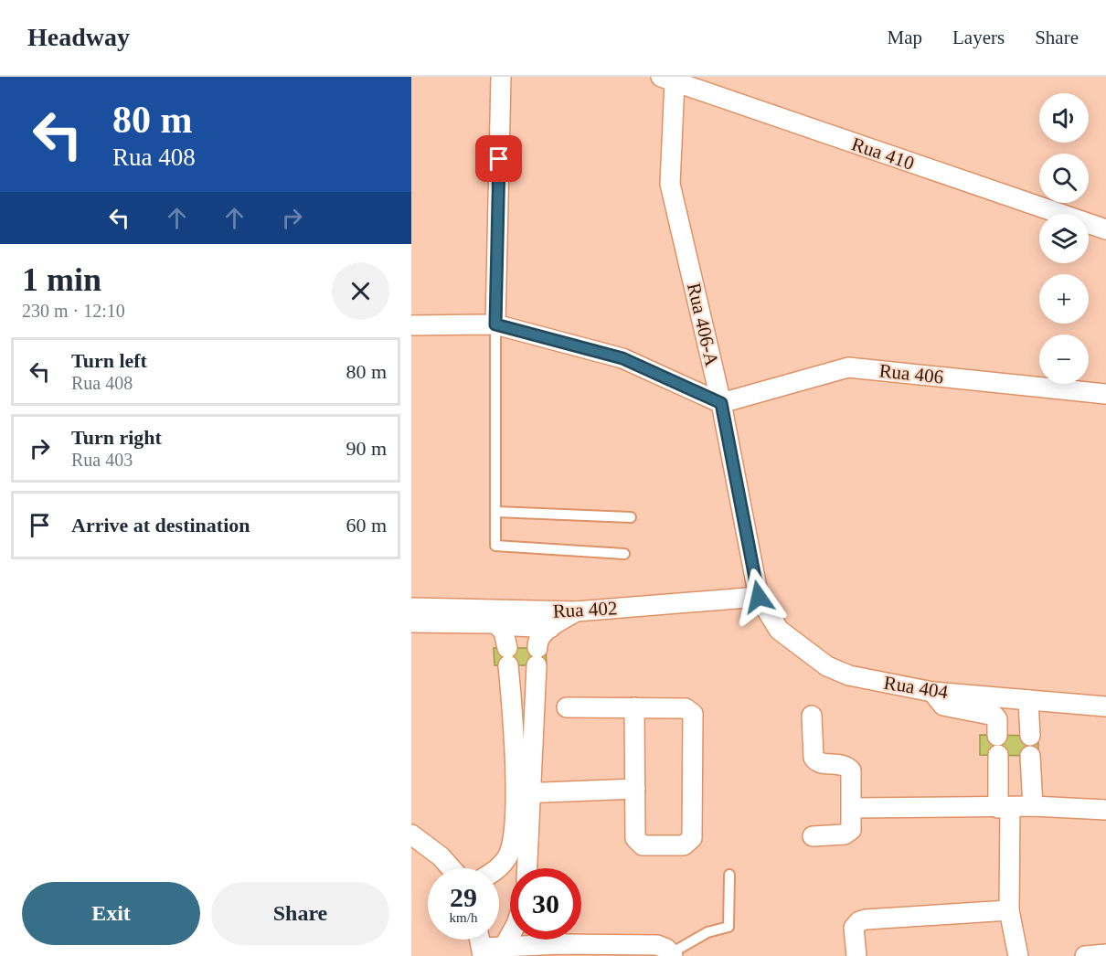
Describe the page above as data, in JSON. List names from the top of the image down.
{
  "streets": {
    "street": [
      "Rua 410",
      "Rua 406-A",
      "Rua 406",
      "Rua 402",
      "Rua 404"
    ]
  },
  "crossings": [
    ["Rua 410", "Rua 406-A"],
    ["Rua 406-A", "Rua 406"],
    ["Rua 406-A", "Rua 402"],
    ["Rua 406-A", "Rua 404"],
    ["Rua 402", "Rua 404"]
  ],
  "page": {
    "header": "Headway",
    "nav": ["Map", "Layers", "Share"],
    "turn": ["80 m", "Rua 408"],
    "map_buttons": ["+", "−"],
    "heading": ["1 min", "230 m · 12:10"],
    "list": [
      {
        "name": "Turn left",
        "note": "Rua 408",
        "value": "80 m"
      },
      {
        "name": "Turn right",
        "note": "Rua 403",
        "value": "90 m"
      },
      {
        "name": "Arrive at destination",
        "value": "60 m"
      }
    ],
    "speed": "29 km/h",
    "limit": "30",
    "buttons": ["Exit", "Share"]
  }
}
